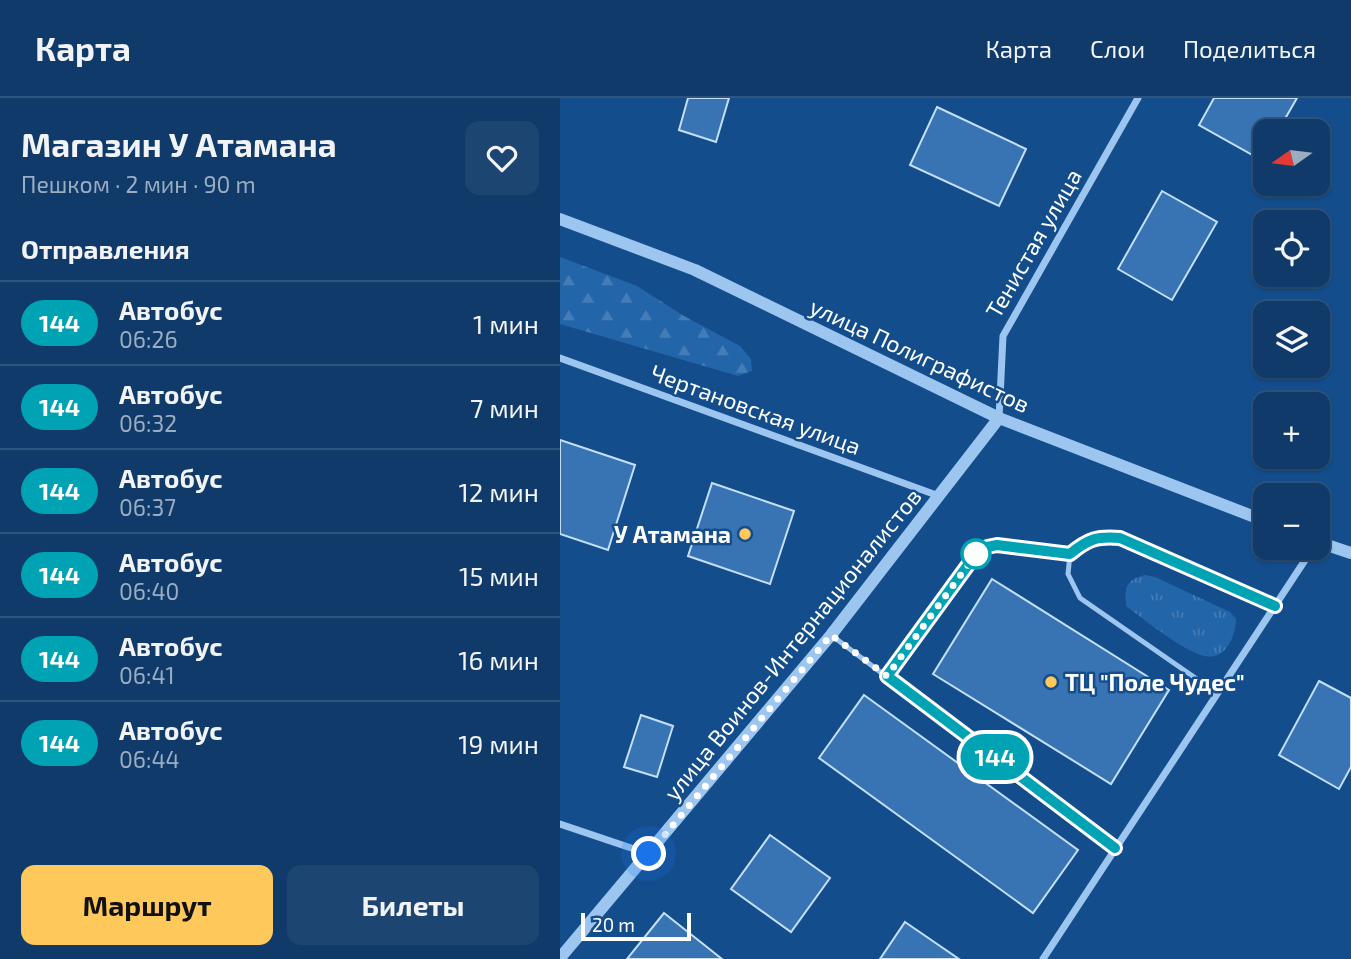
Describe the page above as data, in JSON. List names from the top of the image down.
{
  "streets": {
    "street": [
      "Тенистая улица",
      "улица Полиграфистов",
      "Чертановская улица",
      "улица Воинов-Интернационалистов"
    ]
  },
  "crossings": [
    ["Тенистая улица", "улица Полиграфистов"],
    ["Тенистая улица", "улица Воинов-Интернационалистов"],
    ["улица Полиграфистов", "улица Воинов-Интернационалистов"],
    ["Чертановская улица", "улица Воинов-Интернационалистов"]
  ],
  "places": ["У Атамана", "ТЦ \"Поле Чудес\""],
  "lines": ["bus line 144"],
  "scale_bar": "20 m",
  "north": "left",
  "page": {
    "header": "Карта",
    "nav": ["Карта", "Слои", "Поделиться"],
    "heading": [
      ["Магазин У Атамана", "Пешком · 2 мин · 90 m"],
      "Отправления"
    ],
    "on_map": "144",
    "map_buttons": ["+", "−"],
    "list": [
      {
        "mark": "144",
        "name": "Автобус",
        "note": "06:26",
        "value": "1 мин"
      },
      {
        "mark": "144",
        "name": "Автобус",
        "note": "06:32",
        "value": "7 мин"
      },
      {
        "mark": "144",
        "name": "Автобус",
        "note": "06:37",
        "value": "12 мин"
      },
      {
        "mark": "144",
        "name": "Автобус",
        "note": "06:40",
        "value": "15 мин"
      },
      {
        "mark": "144",
        "name": "Автобус",
        "note": "06:41",
        "value": "16 мин"
      },
      {
        "mark": "144",
        "name": "Автобус",
        "note": "06:44",
        "value": "19 мин"
      }
    ],
    "buttons": ["Маршрут", "Билеты"],
    "scale": "20 m"
  }
}
